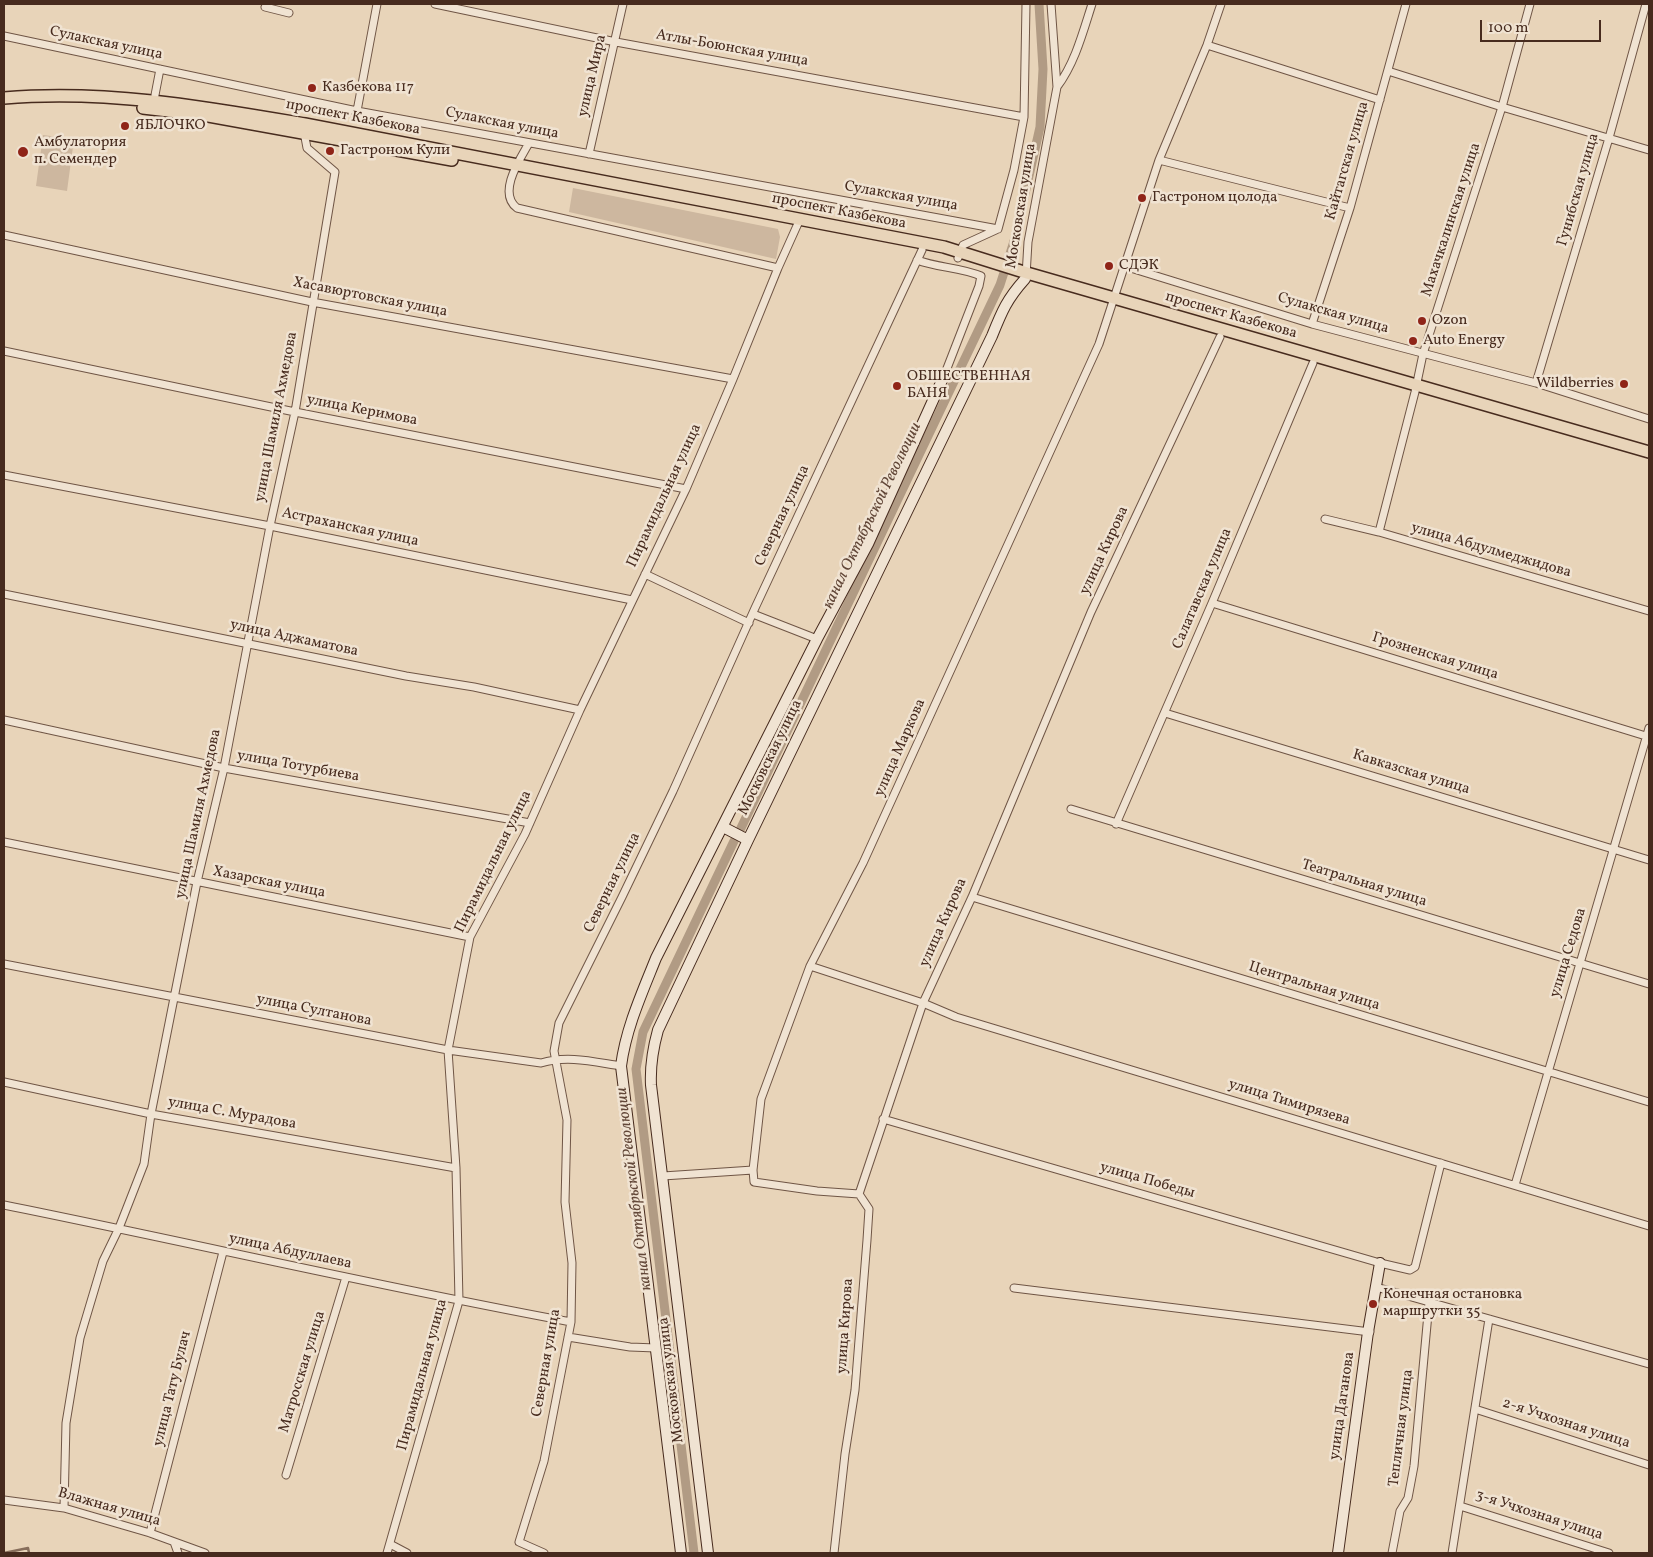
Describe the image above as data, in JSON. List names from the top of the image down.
{
  "streets": {
    "highway": ["проспект Казбекова"],
    "main road": ["Московская улица", "улица Даганова"],
    "street": [
      "Сулакская улица",
      "Атлы-Боюнская улица",
      "улица Мира",
      "Кайтагская улица",
      "Гунибская улица",
      "Махачкалинская улица",
      "Хасавюртовская улица",
      "улица Керимова",
      "улица Шамиля Ахмедова",
      "Пирамидальная улица",
      "Северная улица",
      "Астраханская улица",
      "улица Кирова",
      "улица Абдулмеджидова",
      "Салатавская улица",
      "улица Аджаматова",
      "Грозненская улица",
      "улица Маркова",
      "улица Тотурбиева",
      "Кавказская улица",
      "Хазарская улица",
      "Театральная улица",
      "улица Седова",
      "Центральная улица",
      "улица Султанова",
      "улица Тимирязева",
      "улица С. Мурадова",
      "улица Победы",
      "улица Абдуллаева",
      "Матросская улица",
      "улица Тату Булач",
      "2-я Учхозная улица",
      "Тепличная улица",
      "Влажная улица",
      "3-я Учхозная улица"
    ]
  },
  "crossings": [
    ["Сулакская улица", "улица Мира"],
    ["Сулакская улица", "Кайтагская улица"],
    ["Сулакская улица", "Гунибская улица"],
    ["Сулакская улица", "Махачкалинская улица"],
    ["Сулакская улица", "улица Маркова"],
    ["Атлы-Боюнская улица", "улица Мира"],
    ["проспект Казбекова", "Московская улица"],
    ["проспект Казбекова", "Махачкалинская улица"],
    ["проспект Казбекова", "улица Шамиля Ахмедова"],
    ["проспект Казбекова", "Пирамидальная улица"],
    ["проспект Казбекова", "Северная улица"],
    ["проспект Казбекова", "улица Кирова"],
    ["проспект Казбекова", "Салатавская улица"],
    ["проспект Казбекова", "улица Маркова"],
    ["Московская улица", "Северная улица"],
    ["Московская улица", "улица Султанова"],
    ["Махачкалинская улица", "улица Абдулмеджидова"],
    ["Хасавюртовская улица", "улица Шамиля Ахмедова"],
    ["Хасавюртовская улица", "Пирамидальная улица"],
    ["улица Керимова", "улица Шамиля Ахмедова"],
    ["улица Керимова", "Пирамидальная улица"],
    ["улица Шамиля Ахмедова", "Астраханская улица"],
    ["улица Шамиля Ахмедова", "улица Аджаматова"],
    ["улица Шамиля Ахмедова", "улица Тотурбиева"],
    ["улица Шамиля Ахмедова", "Хазарская улица"],
    ["улица Шамиля Ахмедова", "улица Султанова"],
    ["улица Шамиля Ахмедова", "улица С. Мурадова"],
    ["улица Шамиля Ахмедова", "улица Абдуллаева"],
    ["улица Шамиля Ахмедова", "Влажная улица"],
    ["Пирамидальная улица", "Астраханская улица"],
    ["Пирамидальная улица", "улица Аджаматова"],
    ["Пирамидальная улица", "улица Тотурбиева"],
    ["Пирамидальная улица", "Хазарская улица"],
    ["Пирамидальная улица", "улица Султанова"],
    ["Пирамидальная улица", "улица С. Мурадова"],
    ["Пирамидальная улица", "улица Абдуллаева"],
    ["Северная улица", "улица Султанова"],
    ["Северная улица", "улица Абдуллаева"],
    ["улица Кирова", "Центральная улица"],
    ["улица Кирова", "улица Тимирязева"],
    ["улица Кирова", "улица Победы"],
    ["Салатавская улица", "Грозненская улица"],
    ["Салатавская улица", "Кавказская улица"],
    ["Салатавская улица", "Театральная улица"],
    ["Грозненская улица", "улица Седова"],
    ["улица Маркова", "улица Тимирязева"],
    ["Кавказская улица", "улица Седова"],
    ["Театральная улица", "улица Седова"],
    ["улица Седова", "Центральная улица"],
    ["улица Седова", "улица Тимирязева"],
    ["улица Тимирязева", "улица Победы"],
    ["улица Победы", "улица Даганова"],
    ["улица Абдуллаева", "Матросская улица"],
    ["улица Абдуллаева", "улица Тату Булач"],
    ["улица Тату Булач", "Влажная улица"]
  ],
  "water": ["канал Октябрьской Революции"],
  "places": [
    "Казбекова 117",
    "ЯБЛОЧКО",
    "Гастроном Кули",
    "Амбулатория п. Семендер",
    "Гастроном цолода",
    "СДЭК",
    "Ozon",
    "Auto Energy",
    "Wildberries",
    "ОБШЕСТВЕННАЯ БАНЯ",
    "Конечная остановка маршрутки 35"
  ],
  "scale_bar": "100 m"
}
